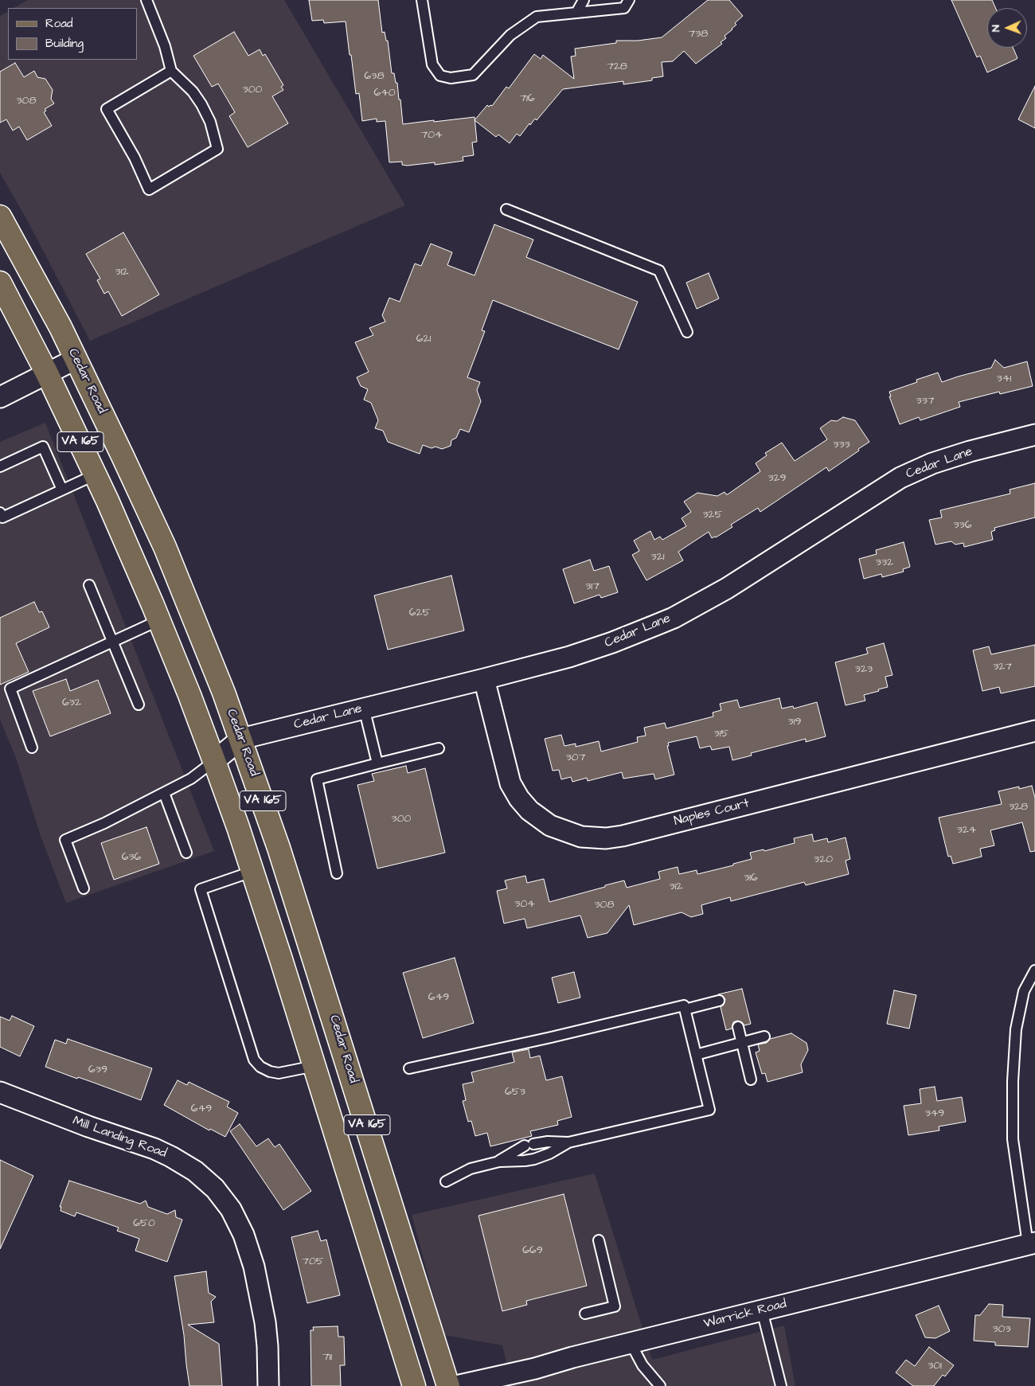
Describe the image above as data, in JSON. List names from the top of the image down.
{
  "streets": {
    "main road": ["Cedar Road", "VA 165"],
    "street": [
      "Cedar Lane",
      "Naples Court",
      "Mill Landing Road",
      "Warrick Road"
    ]
  },
  "crossings": [
    ["Cedar Road", "Cedar Lane"],
    ["VA 165", "Cedar Lane"],
    ["Cedar Lane", "Naples Court"]
  ],
  "house_numbers": [
    "738",
    "728",
    "638",
    "300",
    "640",
    "716",
    "308",
    "704",
    "312",
    "621",
    "341",
    "337",
    "333",
    "329",
    "325",
    "336",
    "321",
    "332",
    "317",
    "625",
    "327",
    "323",
    "632",
    "319",
    "315",
    "307",
    "328",
    "300",
    "324",
    "636",
    "320",
    "316",
    "312",
    "304",
    "308",
    "649",
    "639",
    "653",
    "649",
    "349",
    "650",
    "669",
    "705",
    "303",
    "711",
    "301"
  ],
  "legend": ["Road", "Building"],
  "north": "left"
}
